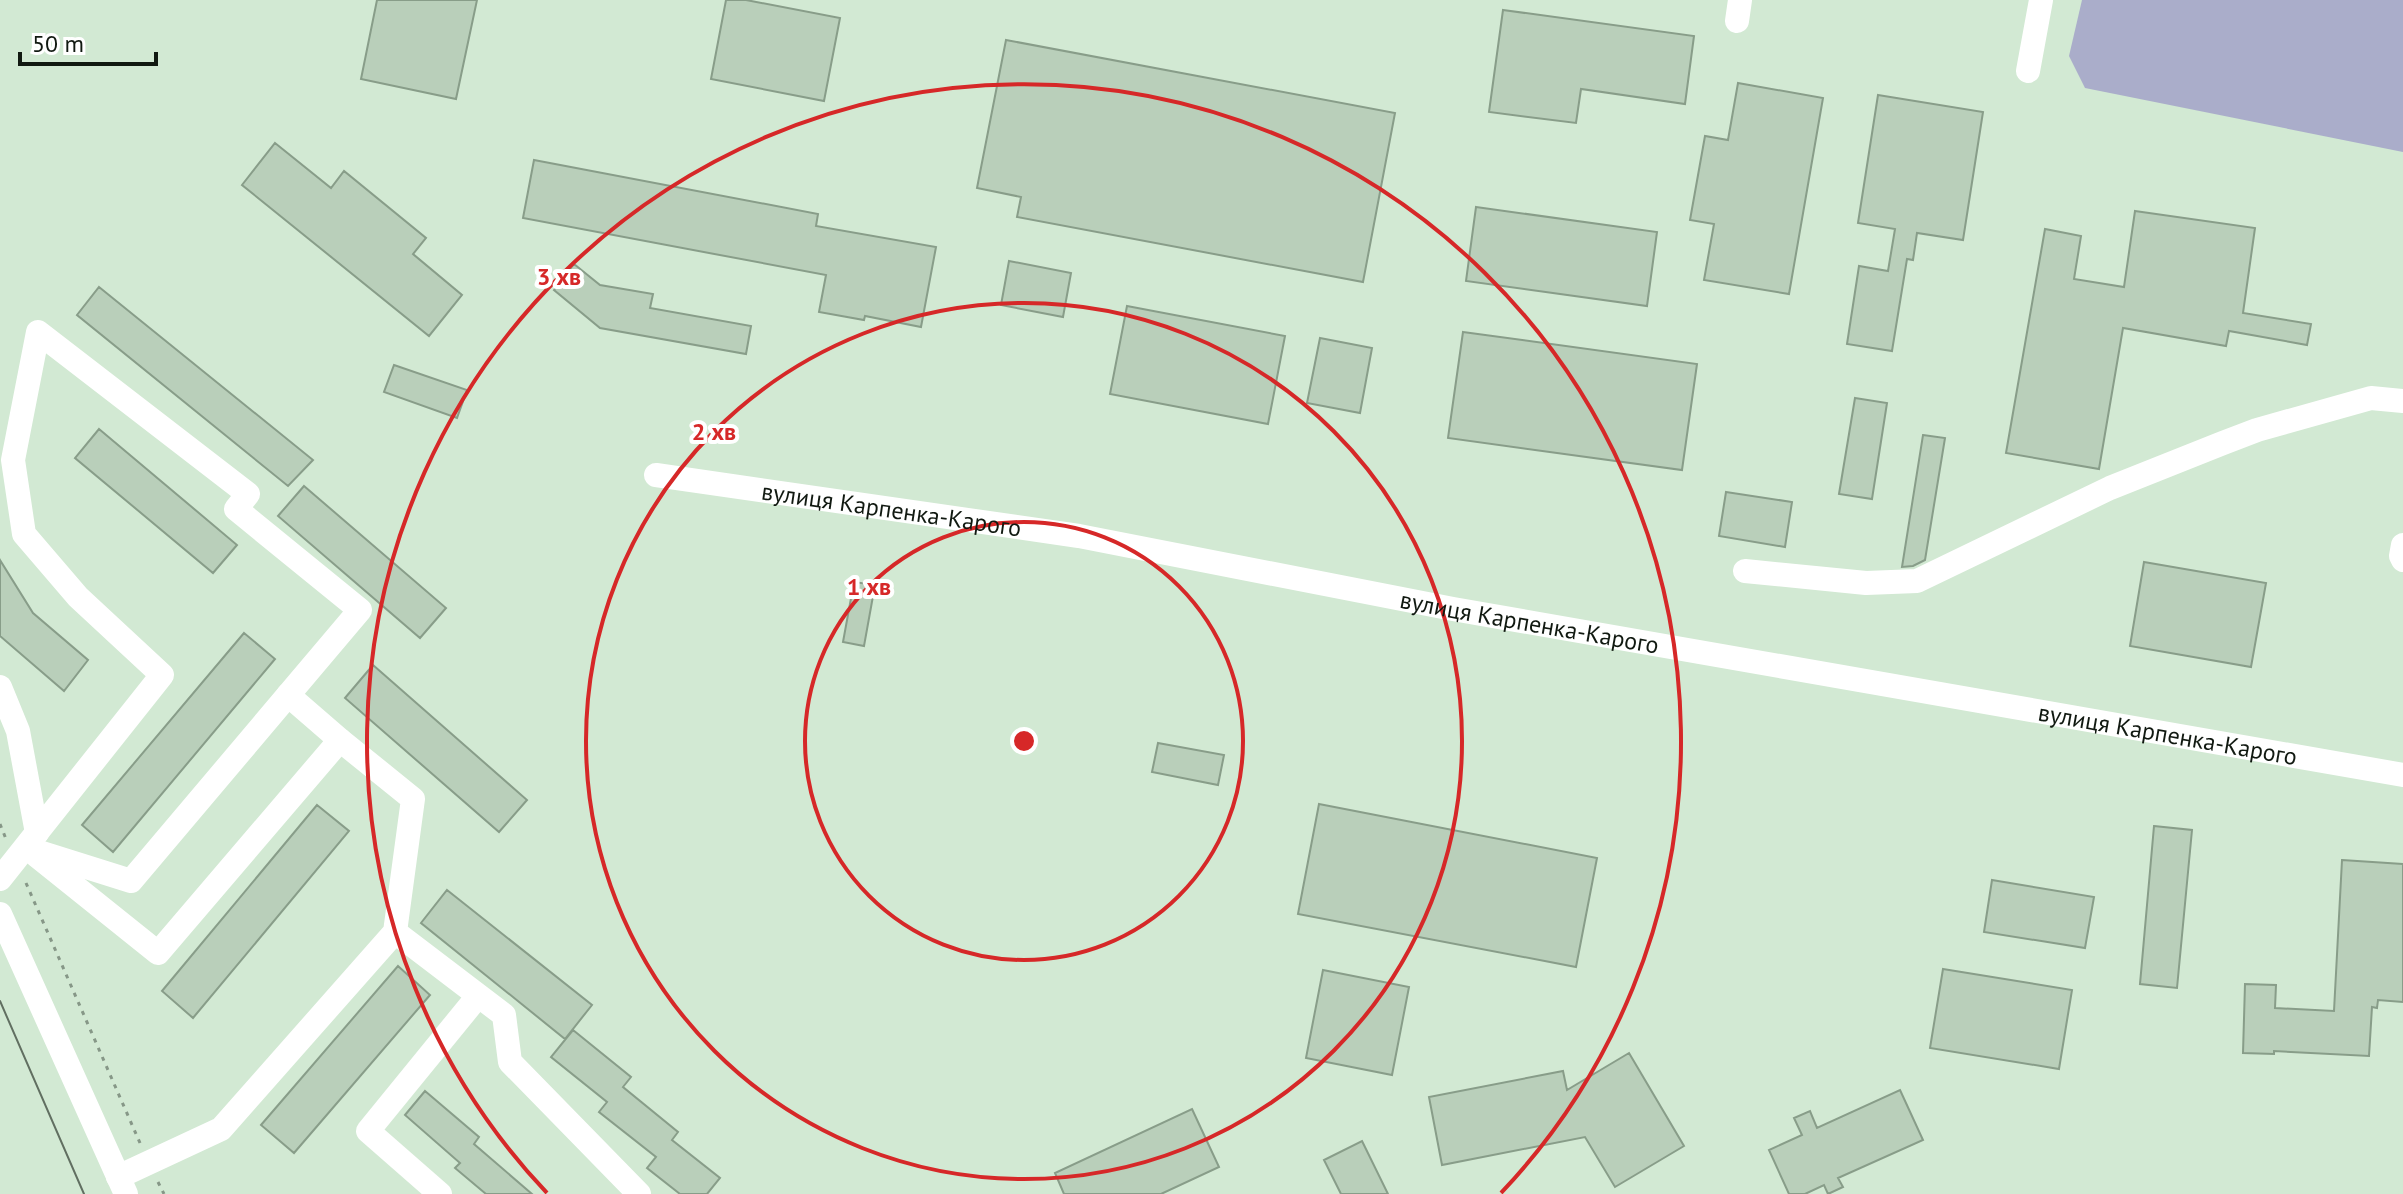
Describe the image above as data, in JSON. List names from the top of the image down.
{
  "streets": {
    "street": ["вулиця Карпенка-Карого"]
  },
  "scale_bar": "50 m",
  "rings": ["3 хв", "2 хв", "1 хв"]
}
